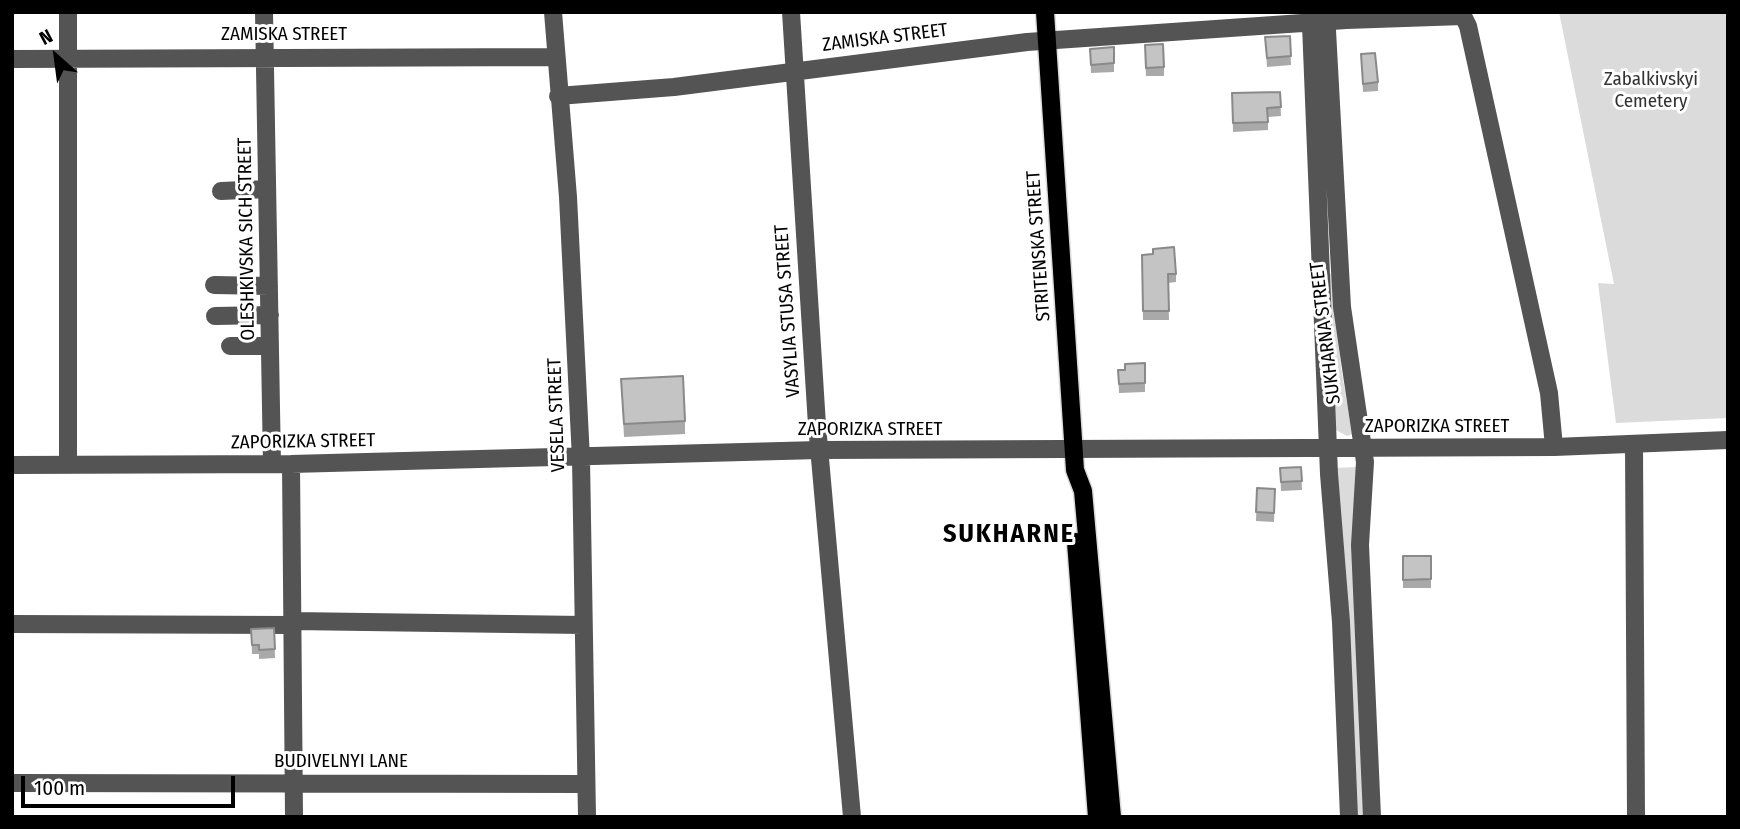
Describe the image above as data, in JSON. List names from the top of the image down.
{
  "streets": {
    "main road": ["STRITENSKA STREET"],
    "street": [
      "ZAMISKA STREET",
      "OLESHKIVSKA SICH STREET",
      "VASYLIA STUSA STREET",
      "SUKHARNA STREET",
      "VESELA STREET",
      "ZAPORIZKA STREET",
      "BUDIVELNYI LANE"
    ]
  },
  "crossings": [
    ["ZAMISKA STREET", "OLESHKIVSKA SICH STREET"],
    ["ZAMISKA STREET", "STRITENSKA STREET"],
    ["ZAMISKA STREET", "VASYLIA STUSA STREET"],
    ["ZAMISKA STREET", "SUKHARNA STREET"],
    ["ZAMISKA STREET", "VESELA STREET"],
    ["ZAMISKA STREET", "ZAPORIZKA STREET"],
    ["OLESHKIVSKA SICH STREET", "ZAPORIZKA STREET"],
    ["STRITENSKA STREET", "ZAPORIZKA STREET"],
    ["VASYLIA STUSA STREET", "ZAPORIZKA STREET"],
    ["SUKHARNA STREET", "ZAPORIZKA STREET"],
    ["VESELA STREET", "ZAPORIZKA STREET"],
    ["VESELA STREET", "BUDIVELNYI LANE"]
  ],
  "districts": ["SUKHARNE"],
  "parks": ["Zabalkivskyi Cemetery"],
  "scale_bar": "100 m",
  "north": "top left"
}
